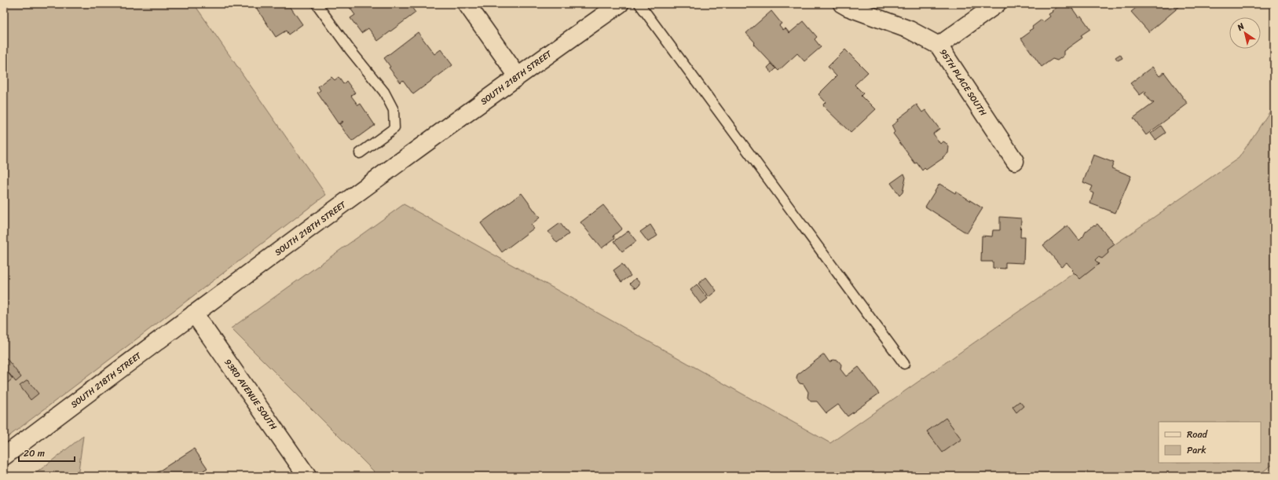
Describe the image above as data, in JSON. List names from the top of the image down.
{
  "streets": {
    "street": ["SOUTH 218TH STREET", "95TH PLACE SOUTH", "93RD AVENUE SOUTH"]
  },
  "crossings": [
    ["SOUTH 218TH STREET", "93RD AVENUE SOUTH"]
  ],
  "legend": ["Road", "Park"],
  "scale_bar": "20 m",
  "north": "top left"
}
